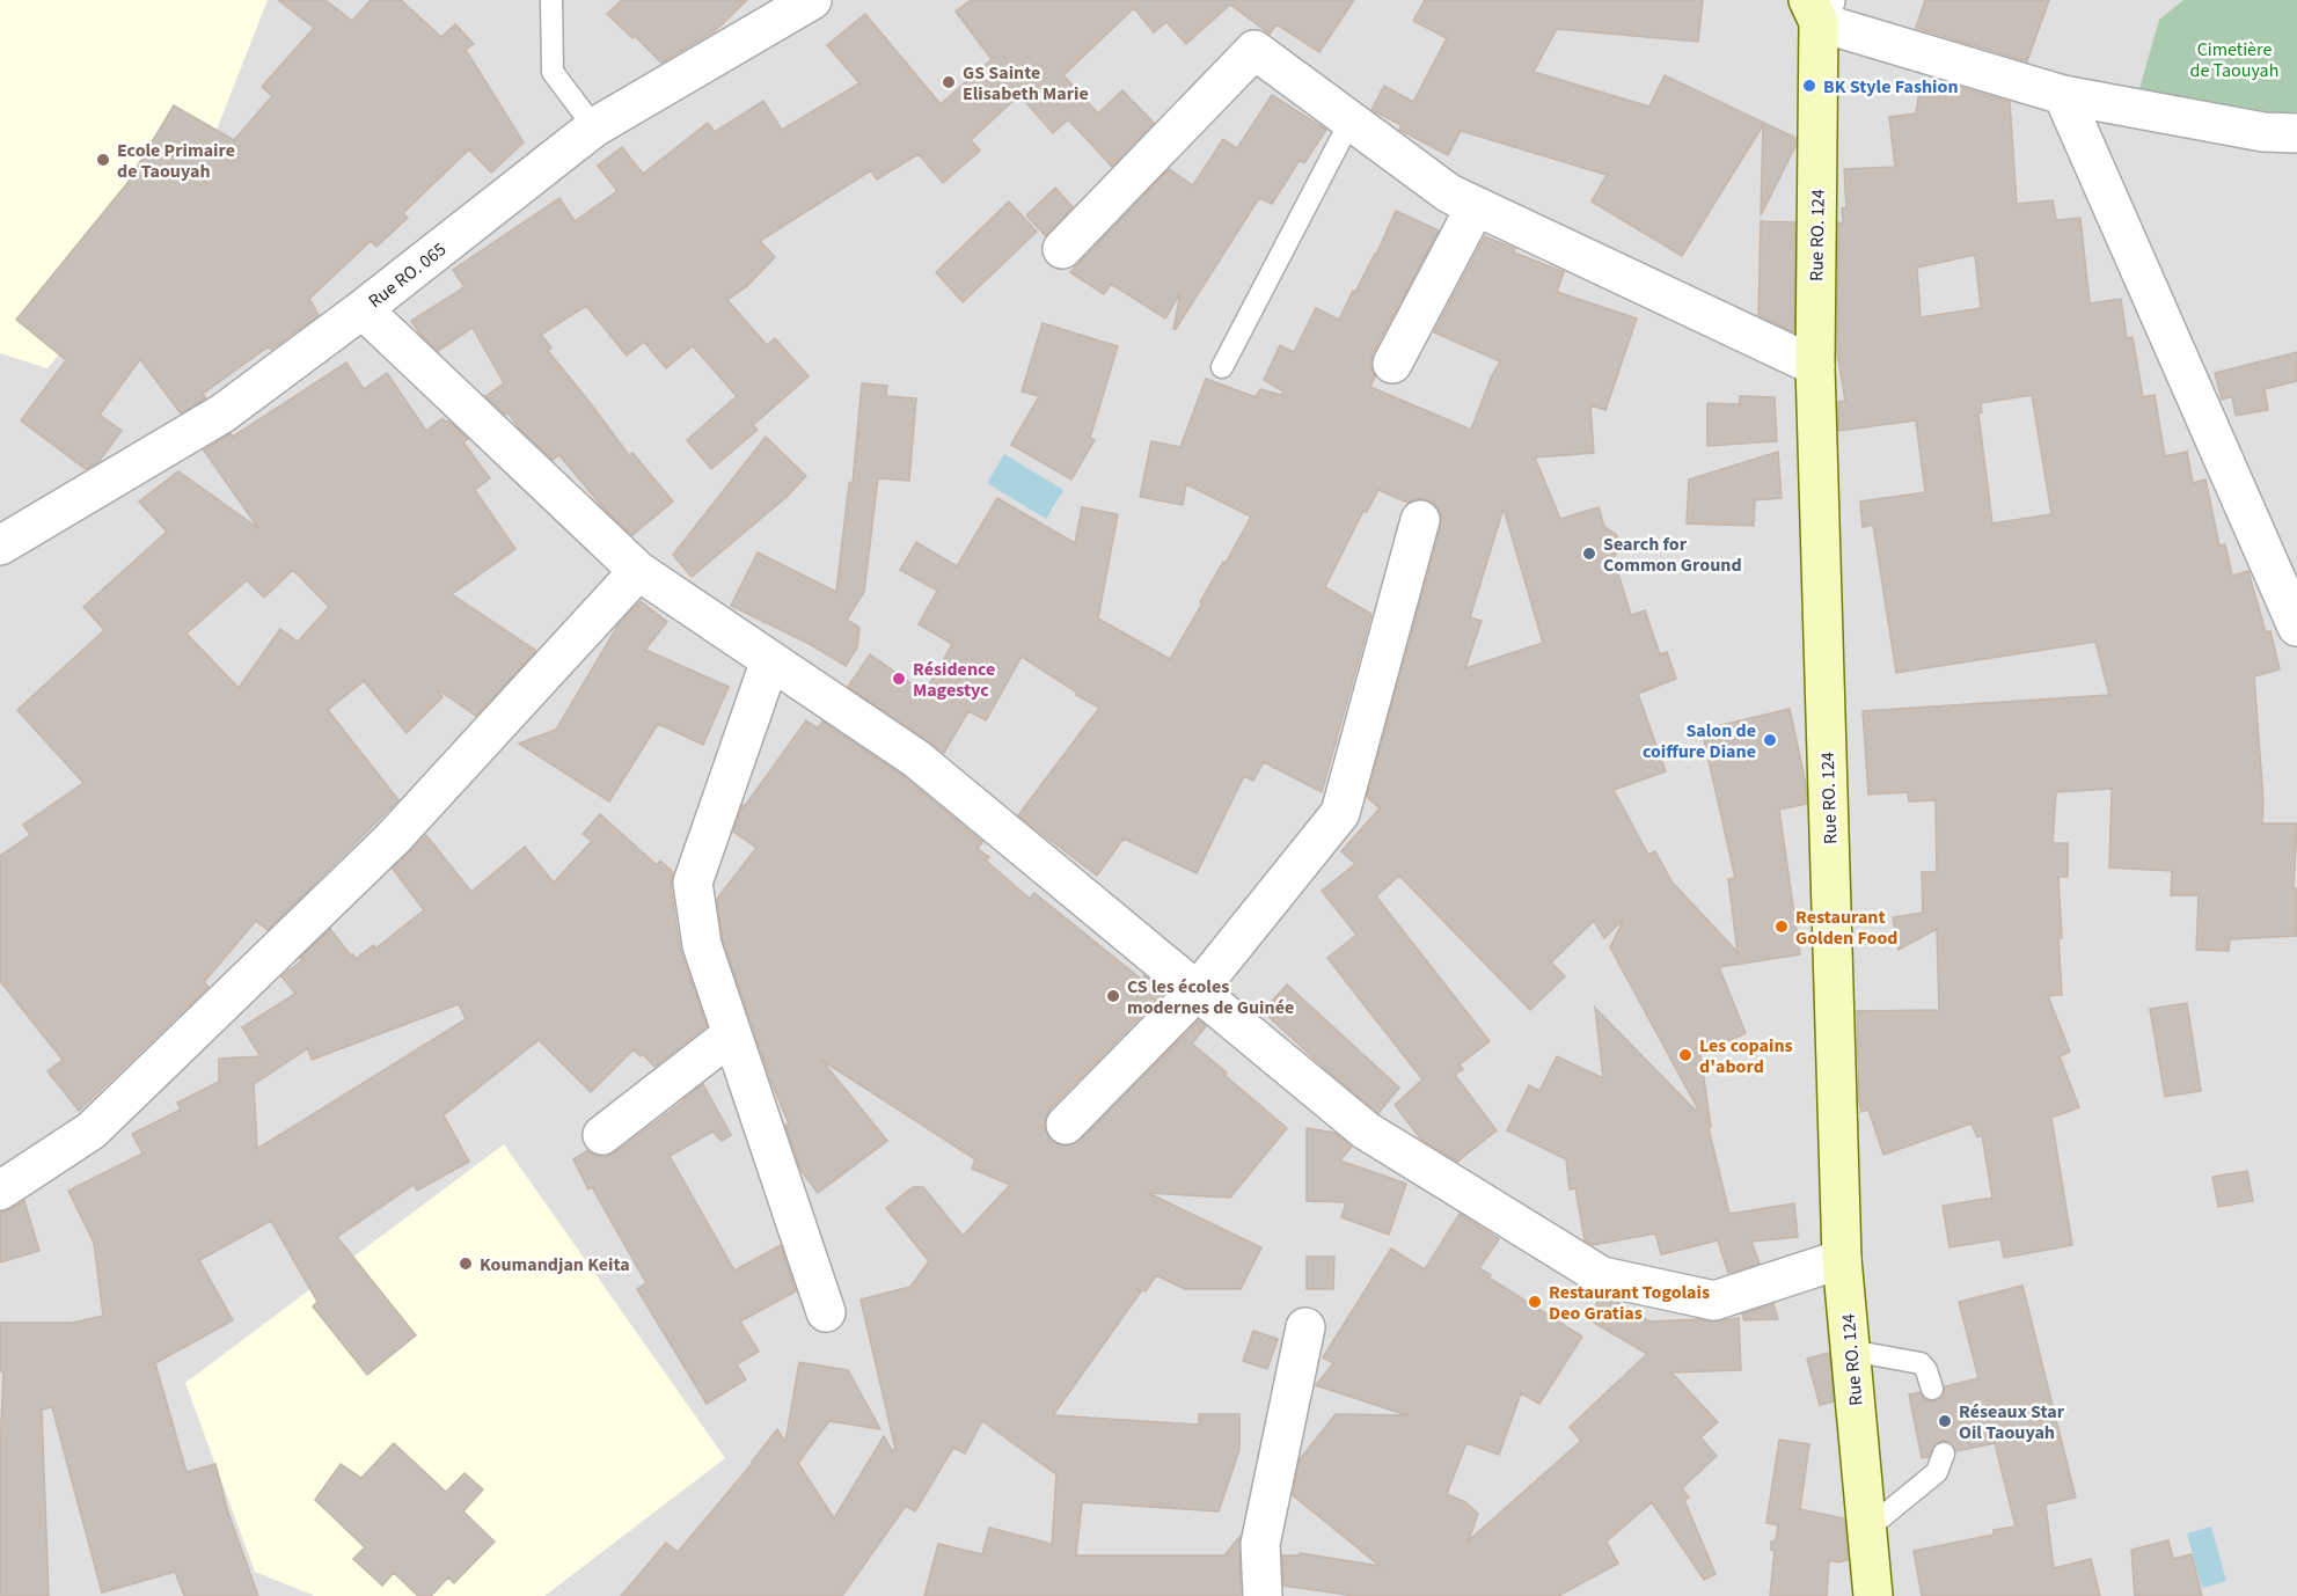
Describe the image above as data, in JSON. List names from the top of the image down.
{
  "streets": {
    "street": ["Rue RO. 124", "Rue RO. 065"]
  },
  "parks": ["Cimetière de Taouyah"],
  "places": [
    "GS Sainte Elisabeth Marie",
    "BK Style Fashion",
    "Ecole Primaire de Taouyah",
    "Search for Common Ground",
    "Résidence Magestyc",
    "Salon de coiffure Diane",
    "Restaurant Golden Food",
    "CS les écoles modernes de Guinée",
    "Les copains d'abord",
    "Koumandjan Keita",
    "Restaurant Togolais Deo Gratias",
    "Réseaux Star Oil Taouyah"
  ]
}
